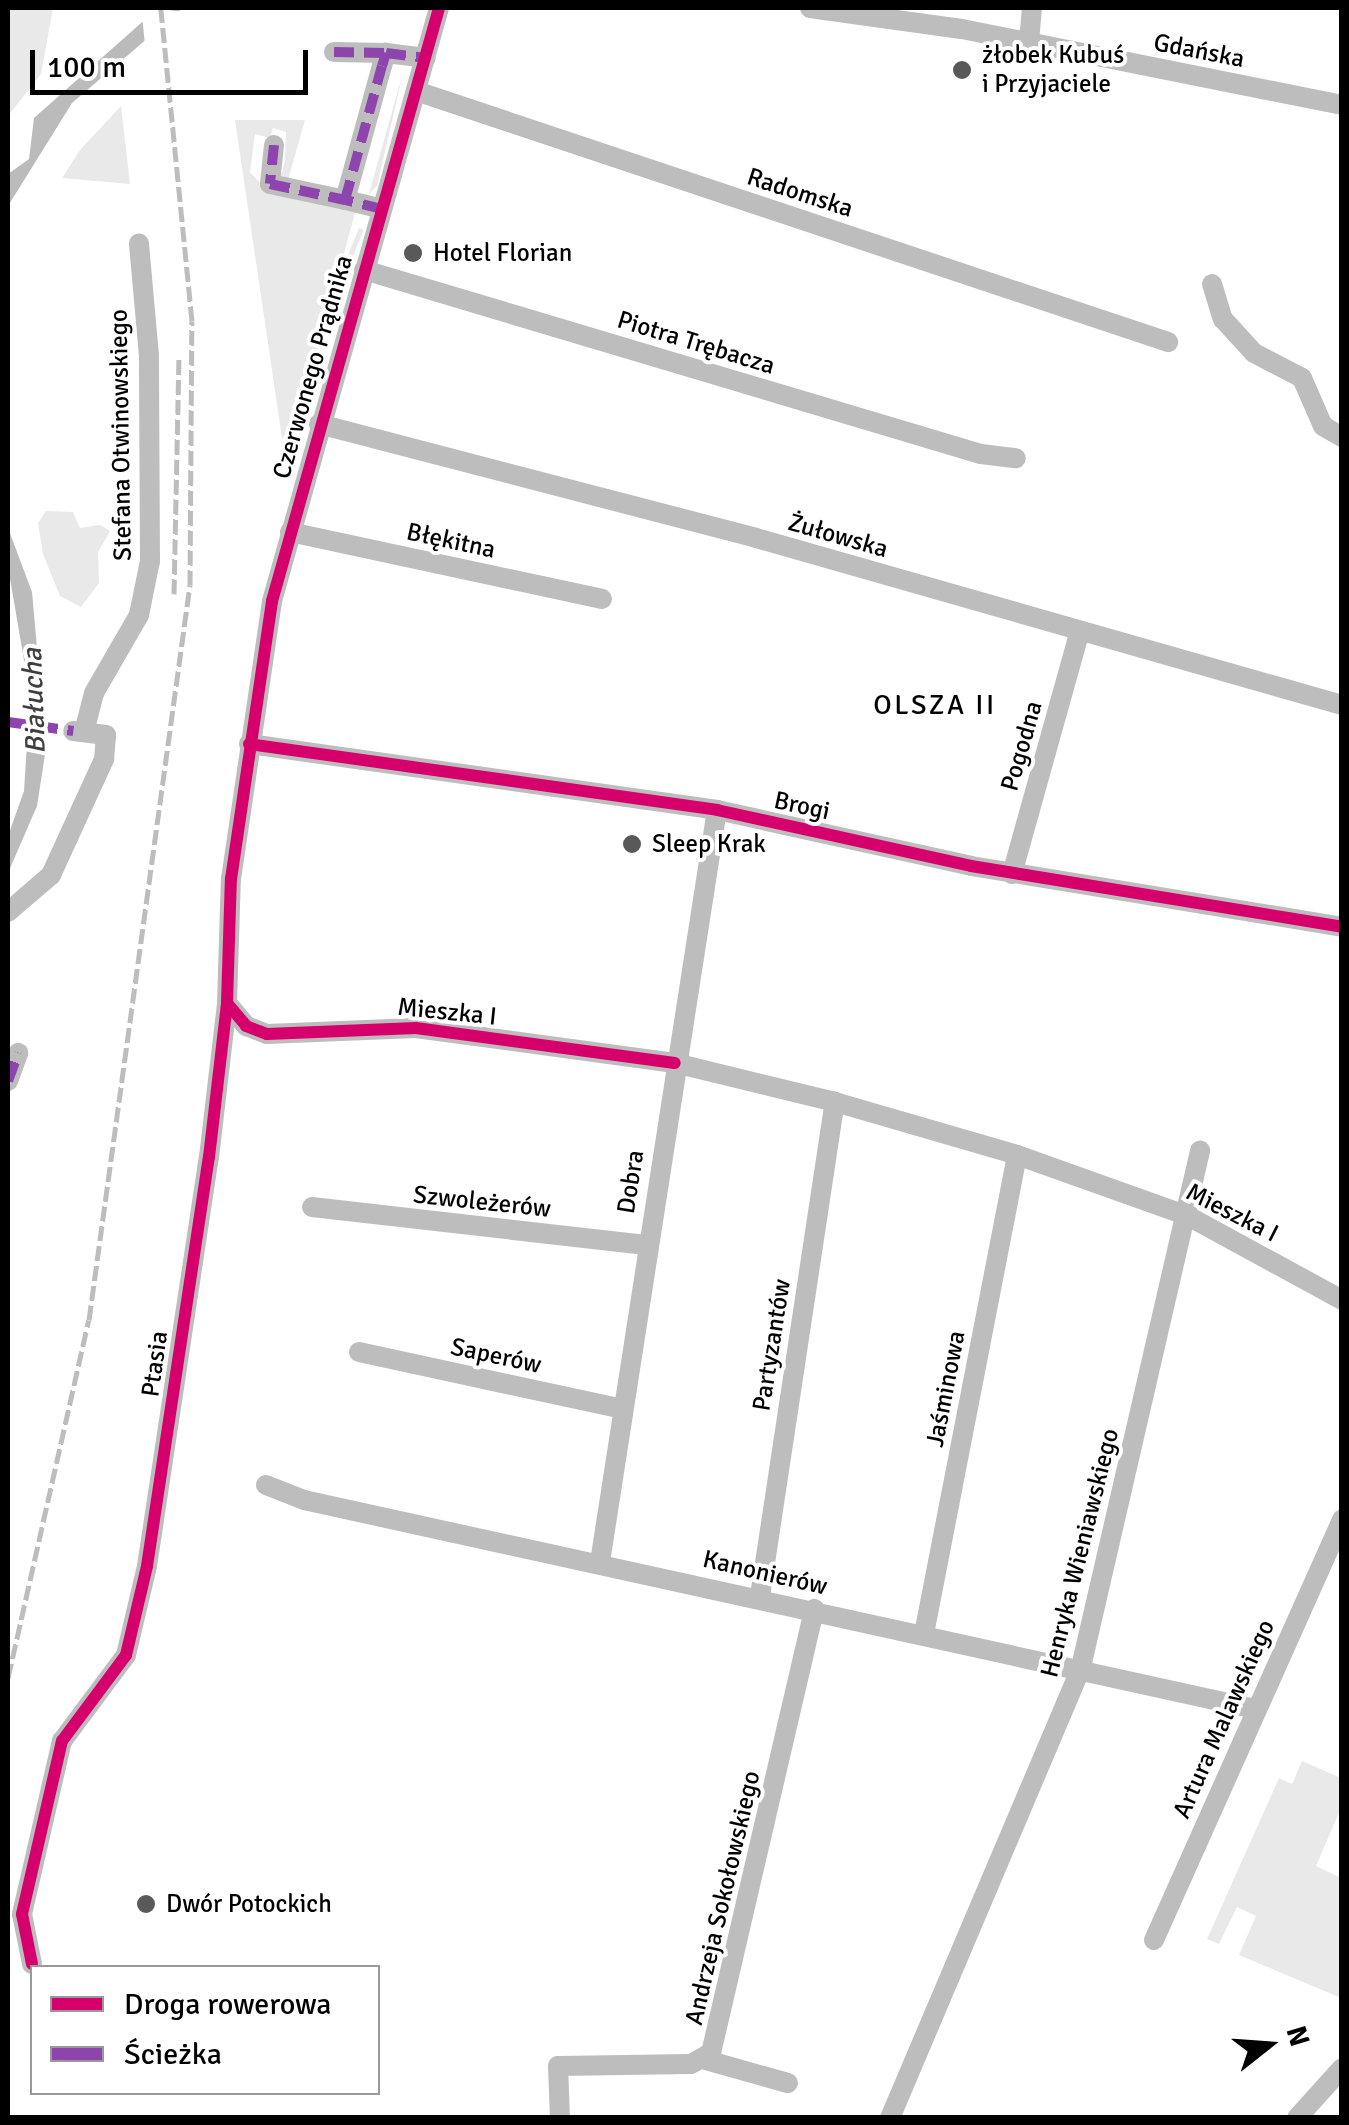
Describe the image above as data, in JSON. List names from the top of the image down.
{
  "streets": {
    "street": [
      "Gdańska",
      "Radomska",
      "Piotra Trębacza",
      "Czerwonego Prądnika",
      "Stefana Otwinowskiego",
      "Żułowska",
      "Błękitna",
      "Pogodna",
      "Brogi",
      "Mieszka I",
      "Dobra",
      "Szwoleżerów",
      "Partyzantów",
      "Saperów",
      "Ptasia",
      "Jaśminowa",
      "Henryka Wieniawskiego",
      "Kanonierów",
      "Artura Malawskiego",
      "Andrzeja Sokołowskiego"
    ]
  },
  "crossings": [
    ["Radomska", "Czerwonego Prądnika"],
    ["Piotra Trębacza", "Czerwonego Prądnika"],
    ["Czerwonego Prądnika", "Żułowska"],
    ["Czerwonego Prądnika", "Błękitna"],
    ["Czerwonego Prądnika", "Brogi"],
    ["Czerwonego Prądnika", "Ptasia"],
    ["Żułowska", "Pogodna"],
    ["Pogodna", "Brogi"],
    ["Brogi", "Dobra"],
    ["Brogi", "Ptasia"],
    ["Mieszka I", "Dobra"],
    ["Mieszka I", "Partyzantów"],
    ["Mieszka I", "Ptasia"],
    ["Mieszka I", "Jaśminowa"],
    ["Mieszka I", "Henryka Wieniawskiego"],
    ["Dobra", "Szwoleżerów"],
    ["Dobra", "Saperów"],
    ["Dobra", "Kanonierów"],
    ["Partyzantów", "Kanonierów"],
    ["Jaśminowa", "Kanonierów"],
    ["Henryka Wieniawskiego", "Kanonierów"],
    ["Kanonierów", "Artura Malawskiego"],
    ["Kanonierów", "Andrzeja Sokołowskiego"]
  ],
  "districts": ["OLSZA II"],
  "water": ["Białucha"],
  "places": [
    "żłobek Kubuś i Przyjaciele",
    "Hotel Florian",
    "Sleep Krak",
    "Dwór Potockich"
  ],
  "legend": ["Droga rowerowa", "Ścieżka"],
  "scale_bar": "100 m",
  "north": "right"
}
